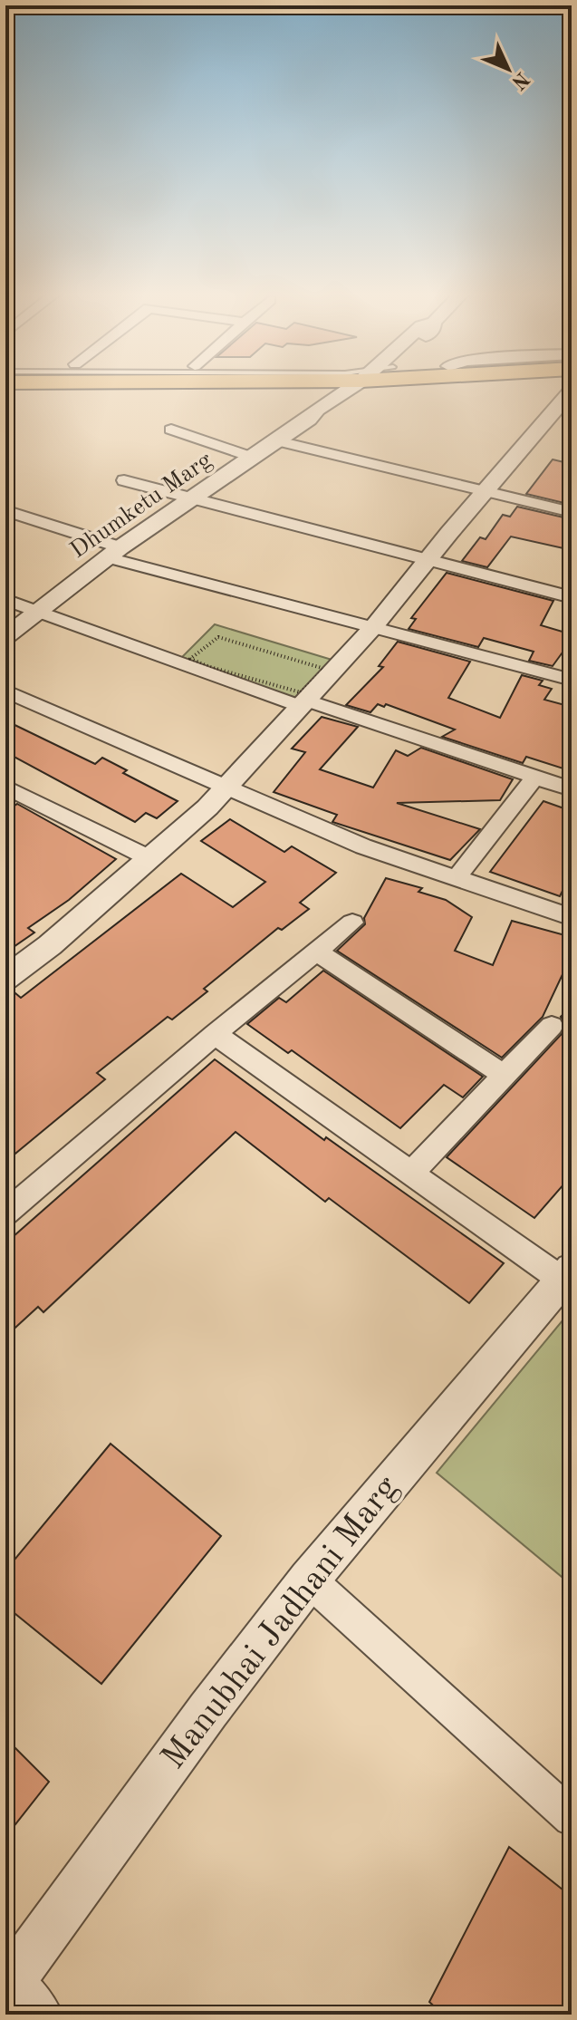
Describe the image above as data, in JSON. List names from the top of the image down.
{
  "streets": {
    "street": ["Dhumketu Marg", "Manubhai Jadhani Marg"]
  },
  "north": "bottom right"
}
